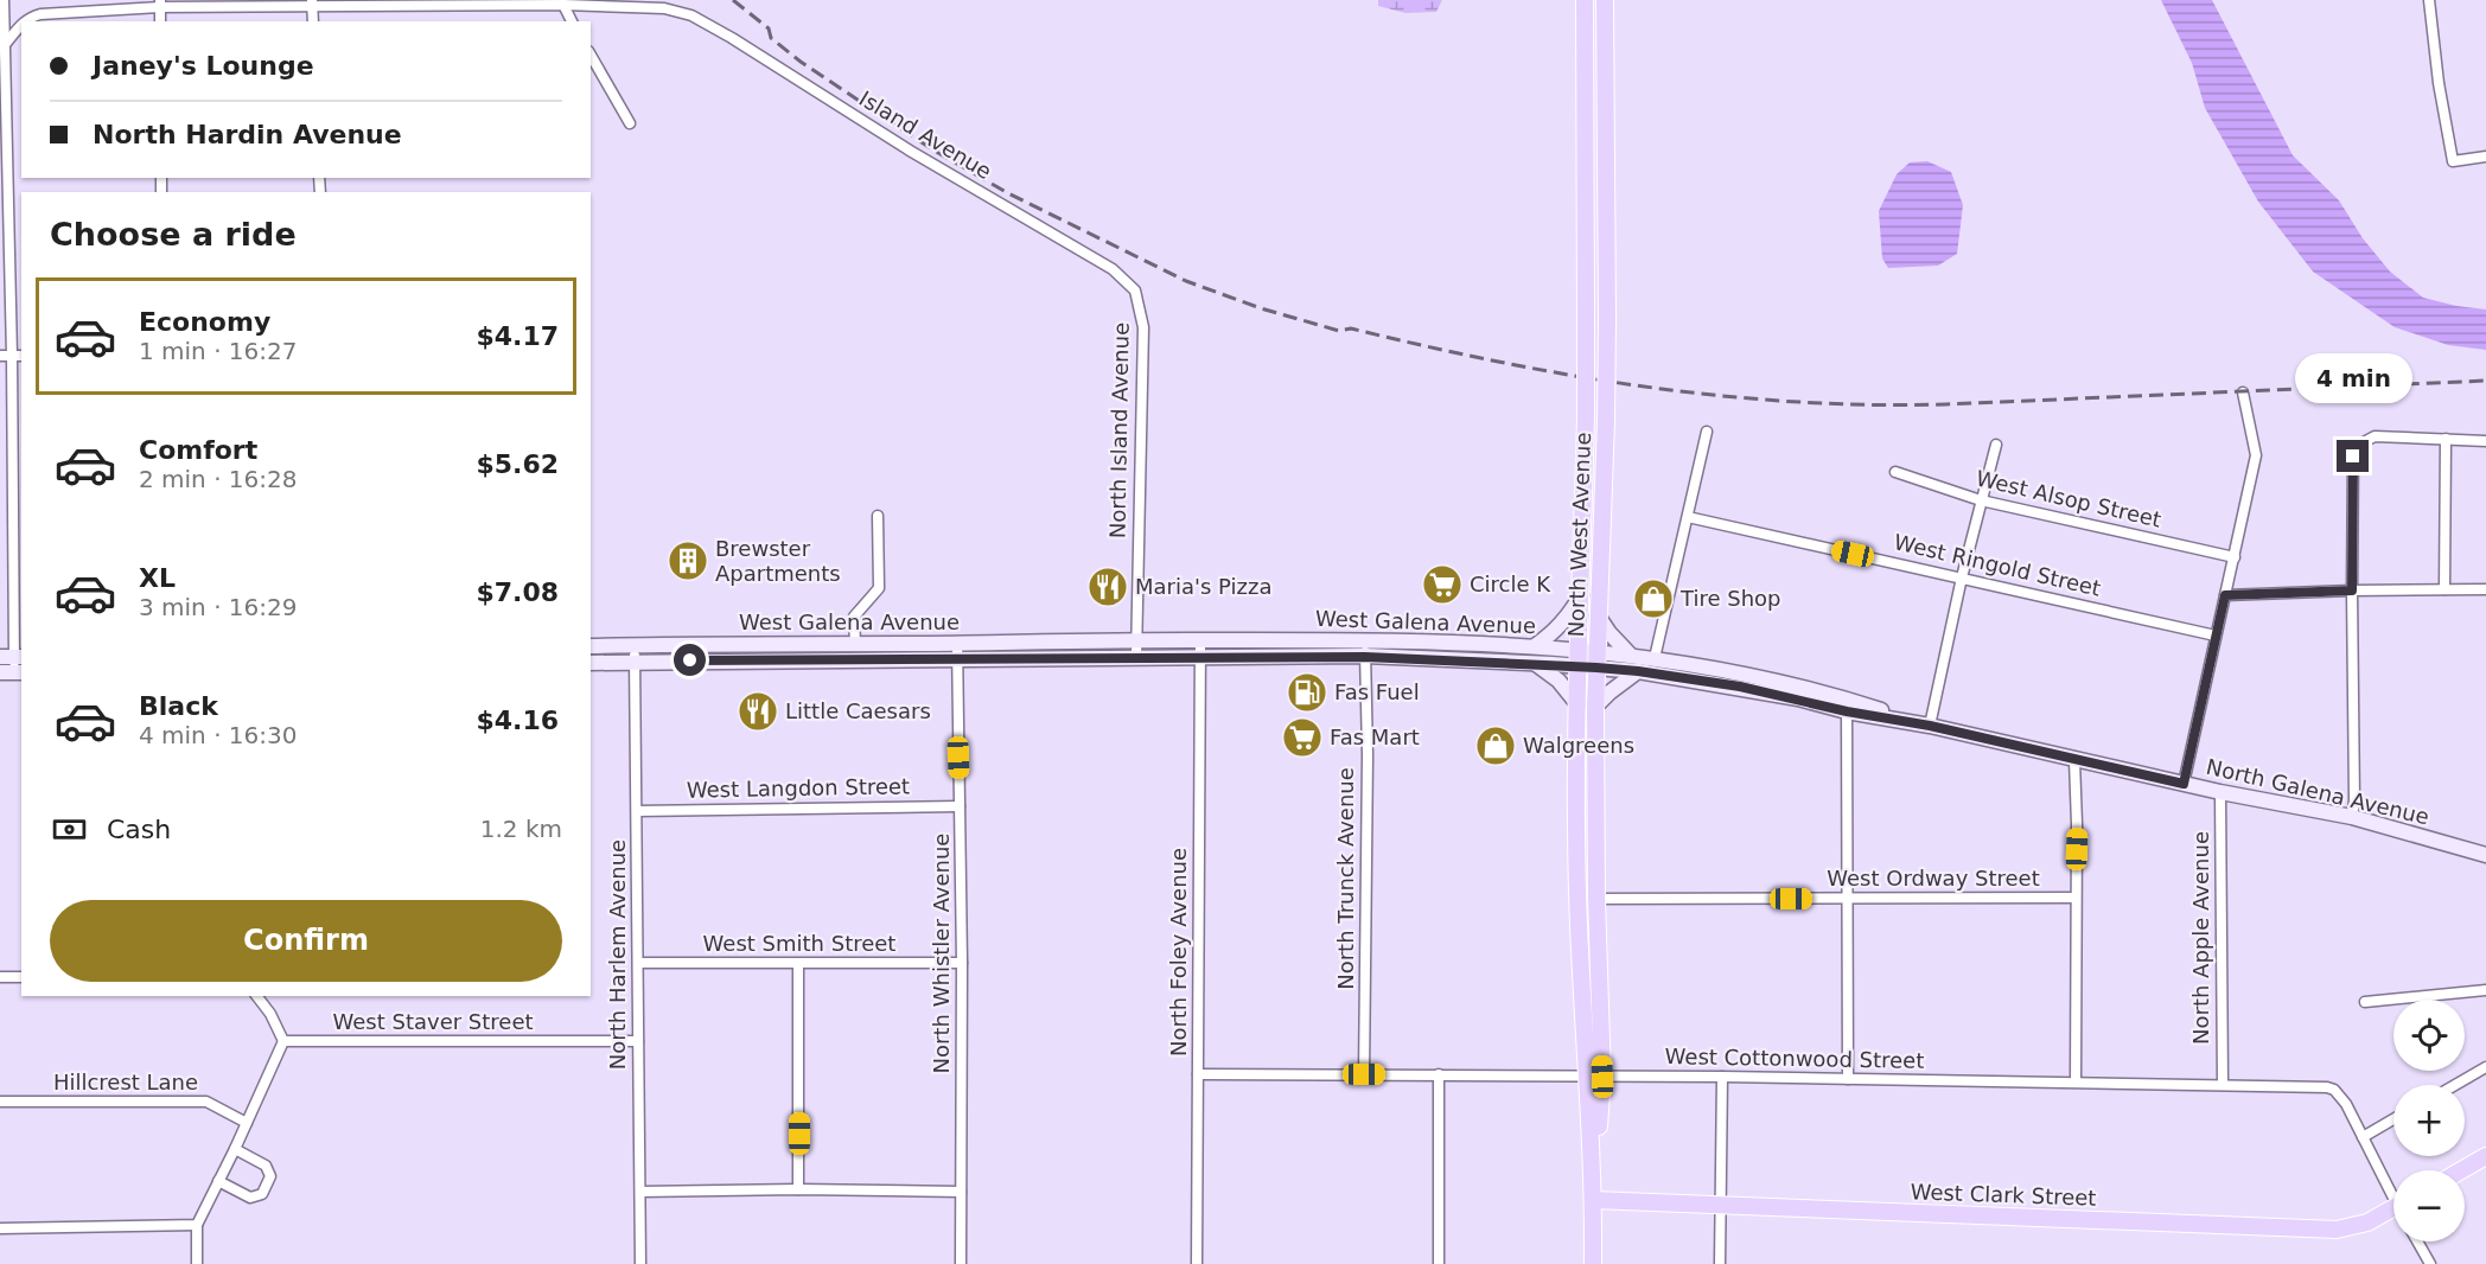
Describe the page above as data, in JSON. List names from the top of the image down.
{
  "streets": {
    "main road": [
      "North West Avenue",
      "West Galena Avenue",
      "North Galena Avenue",
      "West Clark Street"
    ],
    "street": [
      "Island Avenue",
      "North Island Avenue",
      "West Alsop Street",
      "West Ringold Street",
      "West Langdon Street",
      "North Trunck Avenue",
      "West Ordway Street",
      "North Apple Avenue",
      "West Smith Street",
      "North Foley Avenue",
      "North Whistler Avenue",
      "North Harlem Avenue",
      "West Staver Street",
      "West Cottonwood Street",
      "Hillcrest Lane"
    ]
  },
  "crossings": [
    ["Island Avenue", "North Island Avenue"],
    ["North Island Avenue", "West Galena Avenue"],
    ["North West Avenue", "West Galena Avenue"],
    ["North West Avenue", "West Ordway Street"],
    ["North West Avenue", "West Cottonwood Street"],
    ["North West Avenue", "West Clark Street"],
    ["West Galena Avenue", "North Galena Avenue"],
    ["West Galena Avenue", "North Trunck Avenue"],
    ["West Galena Avenue", "North Foley Avenue"],
    ["West Galena Avenue", "North Whistler Avenue"],
    ["West Galena Avenue", "North Harlem Avenue"],
    ["West Langdon Street", "North Whistler Avenue"],
    ["West Langdon Street", "North Harlem Avenue"],
    ["North Galena Avenue", "North Apple Avenue"],
    ["North Trunck Avenue", "West Cottonwood Street"],
    ["North Apple Avenue", "West Cottonwood Street"],
    ["West Smith Street", "North Whistler Avenue"],
    ["West Smith Street", "North Harlem Avenue"],
    ["North Foley Avenue", "West Cottonwood Street"],
    ["North Harlem Avenue", "West Staver Street"]
  ],
  "places": {
    "building": ["Brewster Apartments"],
    "supermarket": ["Circle K", "Fas Mart"],
    "restaurant": ["Maria's Pizza", "Little Caesars"],
    "shop": ["Tire Shop", "Walgreens"],
    "fuel station": ["Fas Fuel"]
  },
  "page": {
    "banner": ["Janey's Lounge", "North Hardin Avenue"],
    "heading": "Choose a ride",
    "list": [
      {
        "name": "Economy",
        "note": "1 min · 16:27",
        "value": "$4.17"
      },
      {
        "name": "Comfort",
        "note": "2 min · 16:28",
        "value": "$5.62"
      },
      {
        "name": "XL",
        "note": "3 min · 16:29",
        "value": "$7.08"
      },
      {
        "name": "Black",
        "note": "4 min · 16:30",
        "value": "$4.16"
      }
    ],
    "bubble": "4 min",
    "pay": ["Cash", "1.2 km"],
    "buttons": "Confirm",
    "map_buttons": ["+", "−"]
  }
}
